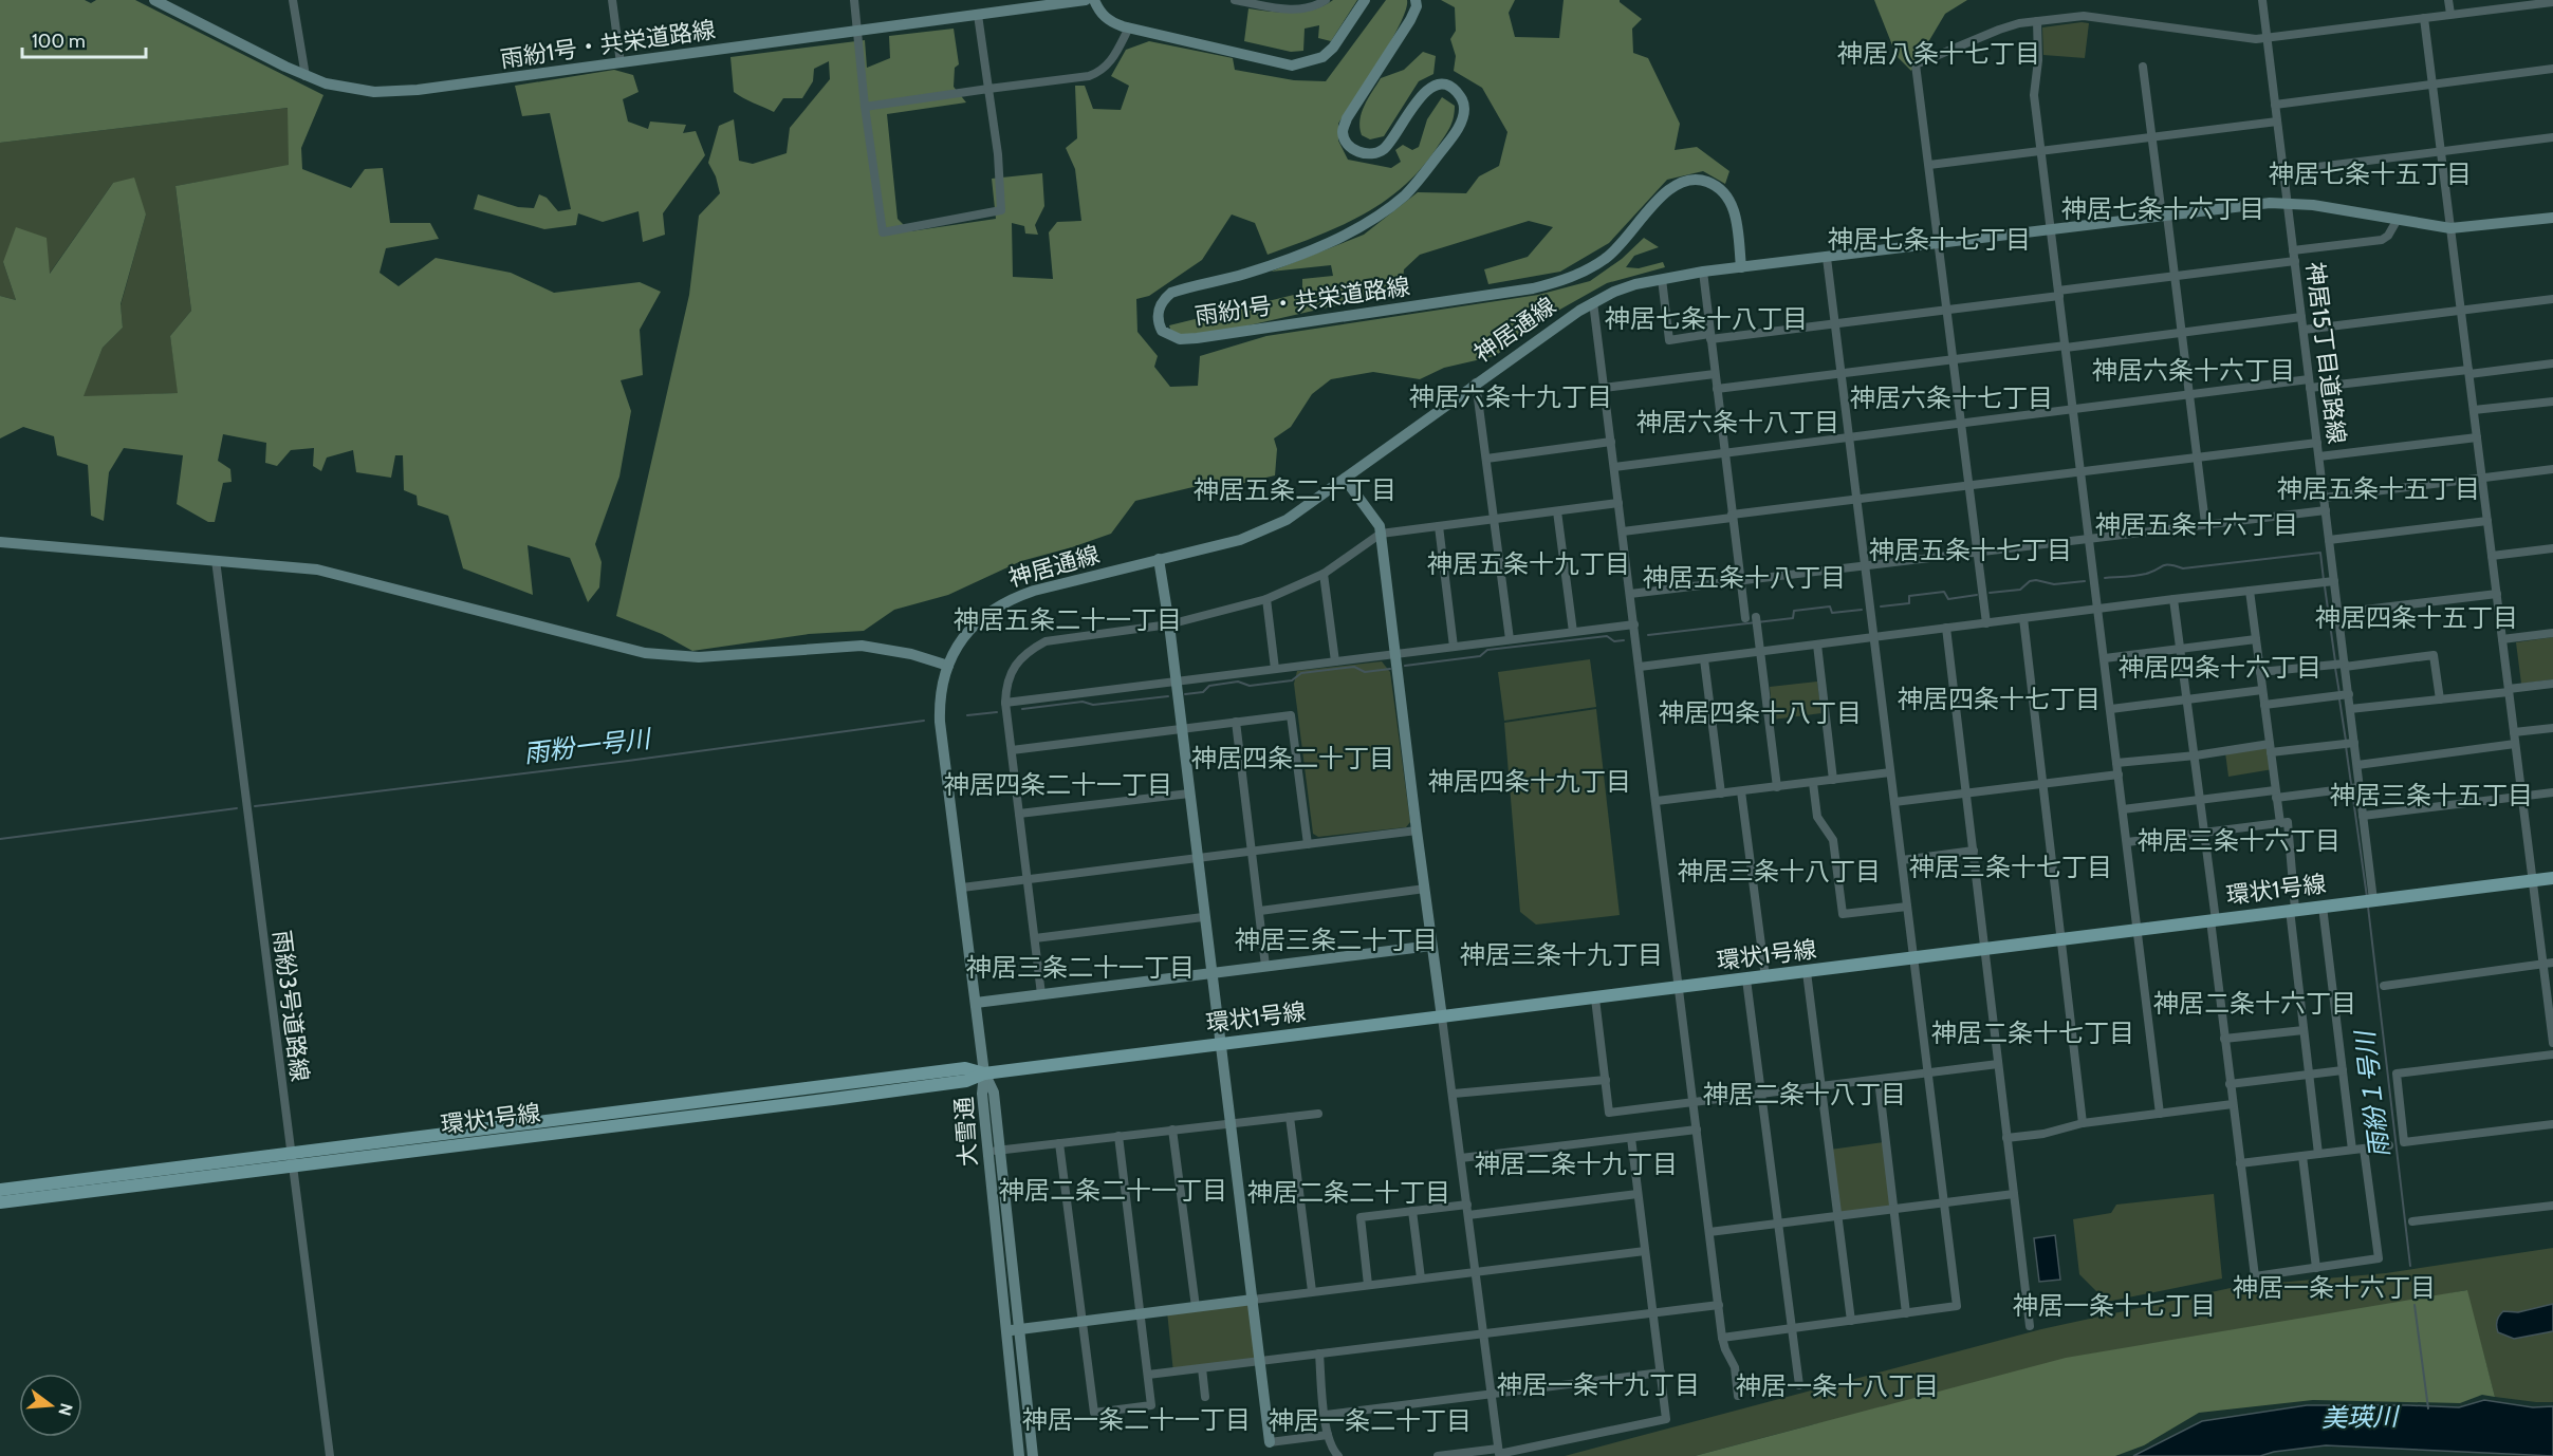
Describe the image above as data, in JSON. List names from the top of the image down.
{
  "streets": {
    "main road": ["環状1号線"],
    "street": [
      "雨紛1号・共栄道路線",
      "神居通線",
      "神居15丁目道路線",
      "雨紛3号道路線",
      "大雪通"
    ]
  },
  "crossings": [
    ["雨紛1号・共栄道路線", "神居通線"],
    ["神居通線", "神居15丁目道路線"],
    ["神居通線", "環状1号線"],
    ["神居通線", "大雪通"],
    ["神居15丁目道路線", "環状1号線"],
    ["環状1号線", "雨紛3号道路線"],
    ["環状1号線", "大雪通"]
  ],
  "districts": [
    "神居八条十七丁目",
    "神居七条十五丁目",
    "神居七条十六丁目",
    "神居七条十七丁目",
    "神居七条十八丁目",
    "神居六条十六丁目",
    "神居六条十九丁目",
    "神居六条十七丁目",
    "神居六条十八丁目",
    "神居五条十五丁目",
    "神居五条二十丁目",
    "神居五条十六丁目",
    "神居五条十七丁目",
    "神居五条十九丁目",
    "神居五条十八丁目",
    "神居四条十五丁目",
    "神居五条二十一丁目",
    "神居四条十六丁目",
    "神居四条十七丁目",
    "神居四条十八丁目",
    "神居四条二十丁目",
    "神居四条十九丁目",
    "神居四条二十一丁目",
    "神居三条十五丁目",
    "神居三条十六丁目",
    "神居三条十七丁目",
    "神居三条十八丁目",
    "神居三条二十丁目",
    "神居三条十九丁目",
    "神居三条二十一丁目",
    "神居二条十六丁目",
    "神居二条十七丁目",
    "神居二条十八丁目",
    "神居二条十九丁目",
    "神居二条二十一丁目",
    "神居二条二十丁目",
    "神居一条十六丁目",
    "神居一条十七丁目",
    "神居一条十九丁目",
    "神居一条十八丁目",
    "神居一条二十一丁目",
    "神居一条二十丁目"
  ],
  "water": ["雨粉一号川", "雨紛１号川", "美瑛川"],
  "scale_bar": "100 m",
  "north": "right"
}
